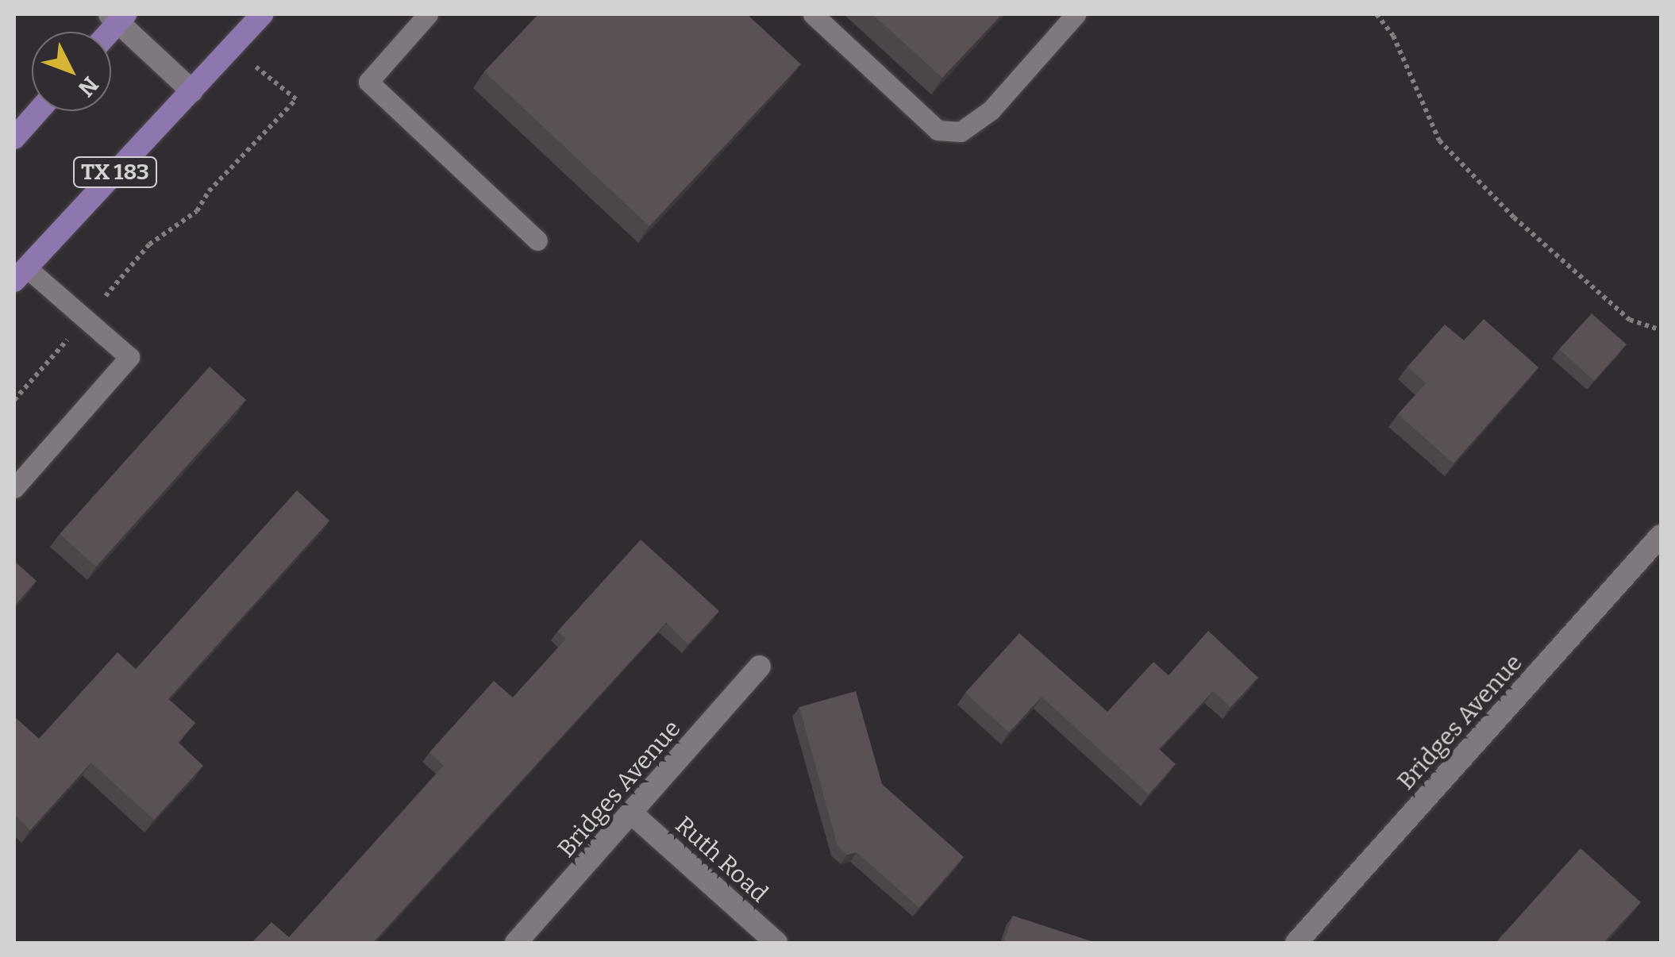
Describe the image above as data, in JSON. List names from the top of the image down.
{
  "streets": {
    "main road": ["TX 183"],
    "street": ["Bridges Avenue", "Ruth Road"]
  },
  "crossings": [
    ["Bridges Avenue", "Ruth Road"]
  ],
  "north": "bottom right"
}
